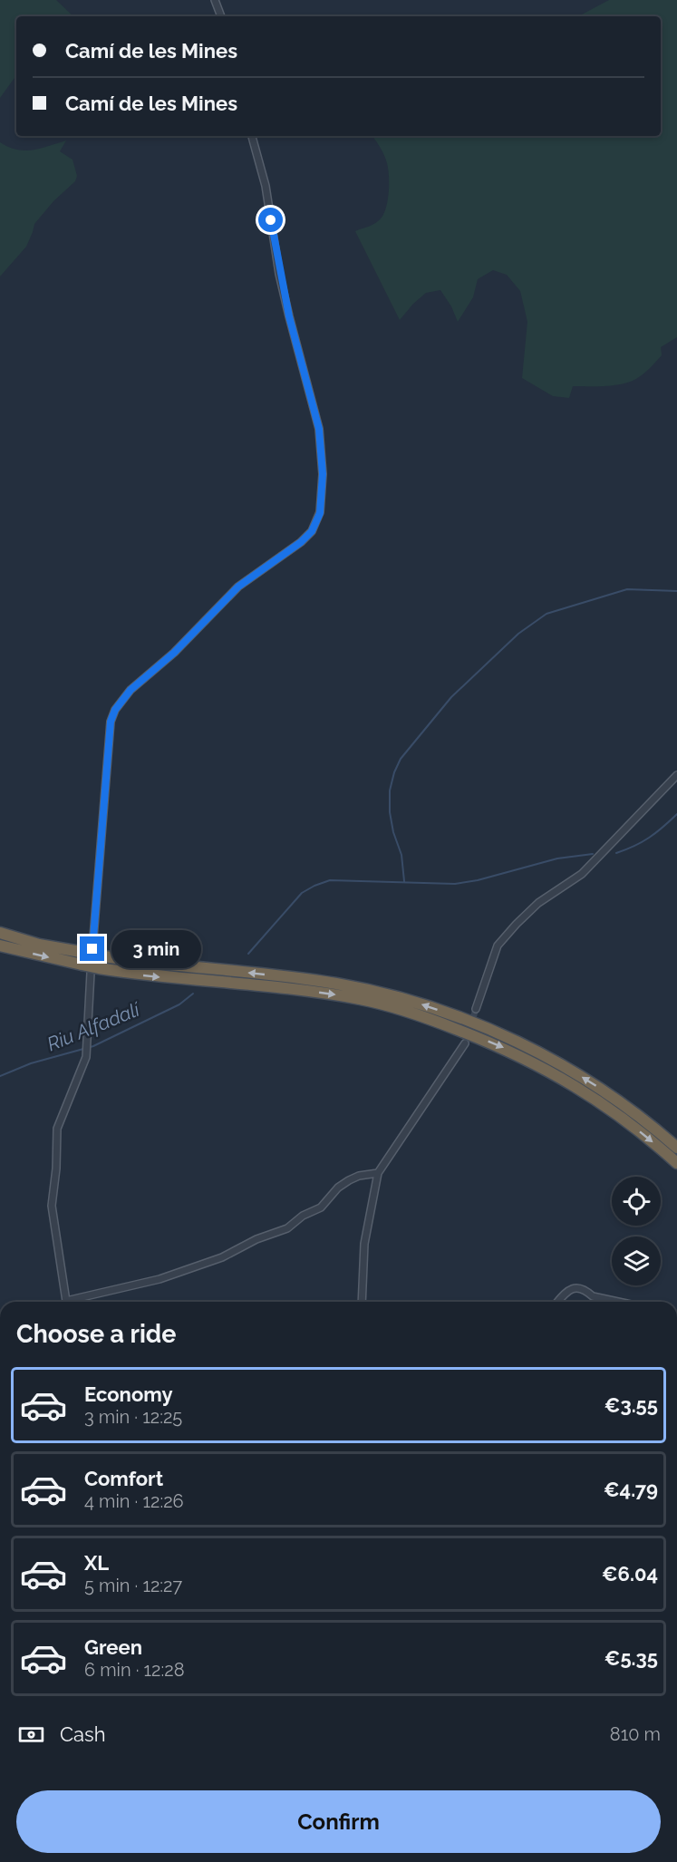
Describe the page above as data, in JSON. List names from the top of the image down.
{
  "water": ["Riu Alfadalí"],
  "page": {
    "banner": ["Camí de les Mines", "Camí de les Mines"],
    "bubble": "3 min",
    "heading": "Choose a ride",
    "list": [
      {
        "name": "Economy",
        "note": "3 min · 12:25",
        "value": "€3.55"
      },
      {
        "name": "Comfort",
        "note": "4 min · 12:26",
        "value": "€4.79"
      },
      {
        "name": "XL",
        "note": "5 min · 12:27",
        "value": "€6.04"
      },
      {
        "name": "Green",
        "note": "6 min · 12:28",
        "value": "€5.35"
      }
    ],
    "pay": ["Cash", "810 m"],
    "buttons": "Confirm"
  }
}
